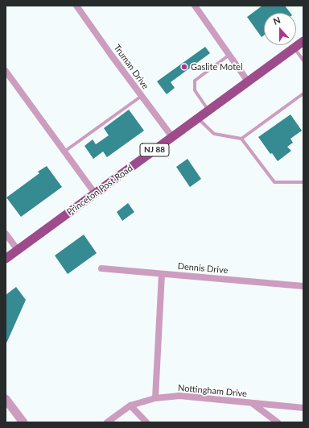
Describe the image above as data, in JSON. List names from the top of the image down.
{
  "streets": {
    "main road": ["NJ 88", "Princeton Post Road"],
    "street": ["Truman Drive", "Dennis Drive", "Nottingham Drive"]
  },
  "crossings": [
    ["Truman Drive", "Princeton Post Road"]
  ],
  "places": ["Gaslite Motel"],
  "north": "top"
}
